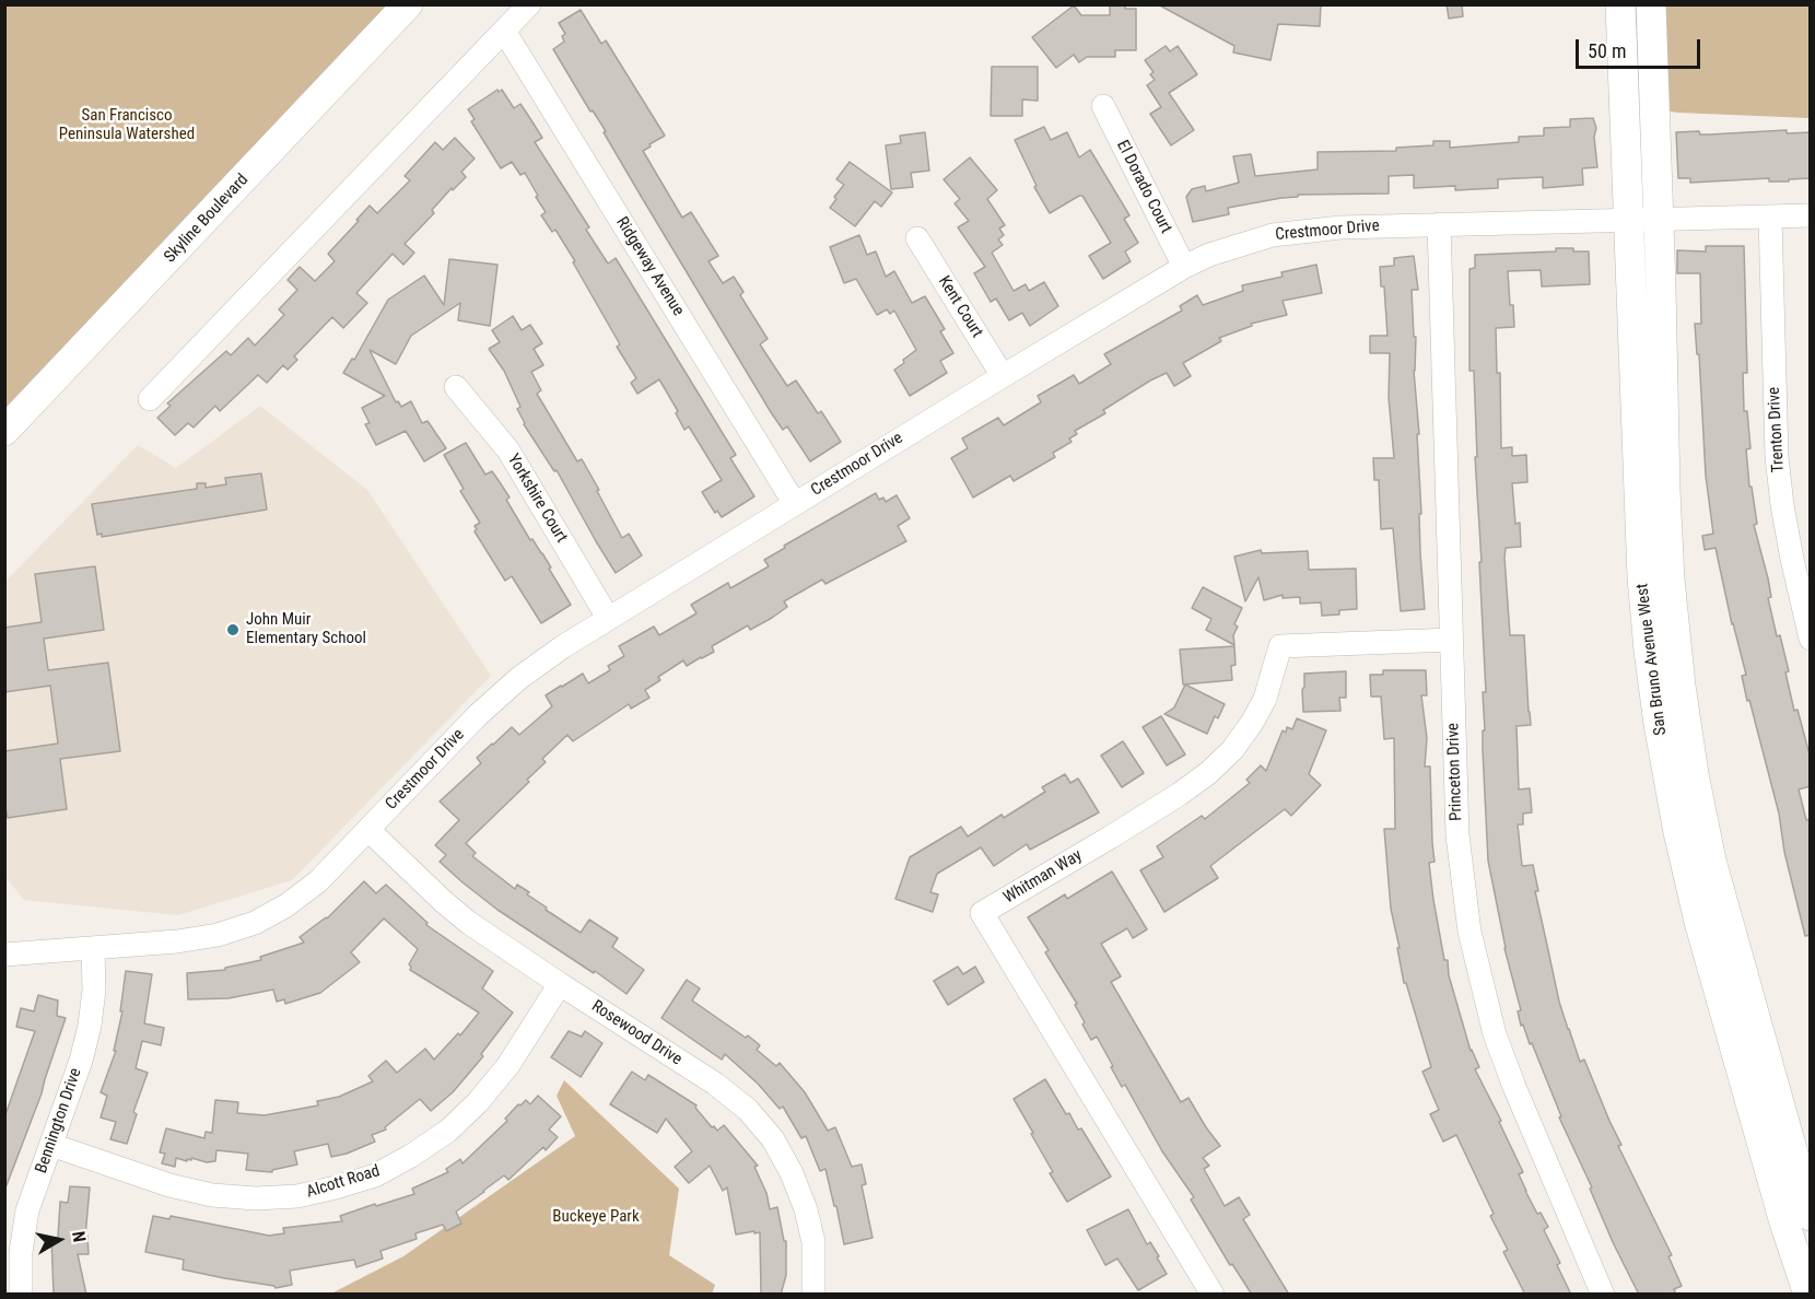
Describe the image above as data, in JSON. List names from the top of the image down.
{
  "streets": {
    "main road": ["Skyline Boulevard", "San Bruno Avenue West"],
    "street": [
      "El Dorado Court",
      "Crestmoor Drive",
      "Ridgeway Avenue",
      "Kent Court",
      "Trenton Drive",
      "Yorkshire Court",
      "Princeton Drive",
      "Whitman Way",
      "Rosewood Drive",
      "Bennington Drive",
      "Alcott Road"
    ]
  },
  "crossings": [
    ["El Dorado Court", "Crestmoor Drive"],
    ["Crestmoor Drive", "Ridgeway Avenue"],
    ["Crestmoor Drive", "Kent Court"],
    ["Crestmoor Drive", "Trenton Drive"],
    ["Crestmoor Drive", "Yorkshire Court"],
    ["Crestmoor Drive", "San Bruno Avenue West"],
    ["Crestmoor Drive", "Princeton Drive"],
    ["Crestmoor Drive", "Rosewood Drive"],
    ["Crestmoor Drive", "Bennington Drive"],
    ["Princeton Drive", "Whitman Way"],
    ["Rosewood Drive", "Alcott Road"],
    ["Bennington Drive", "Alcott Road"]
  ],
  "parks": ["San Francisco Peninsula Watershed", "Buckeye Park"],
  "places": ["John Muir Elementary School"],
  "scale_bar": "50 m",
  "north": "right"
}
